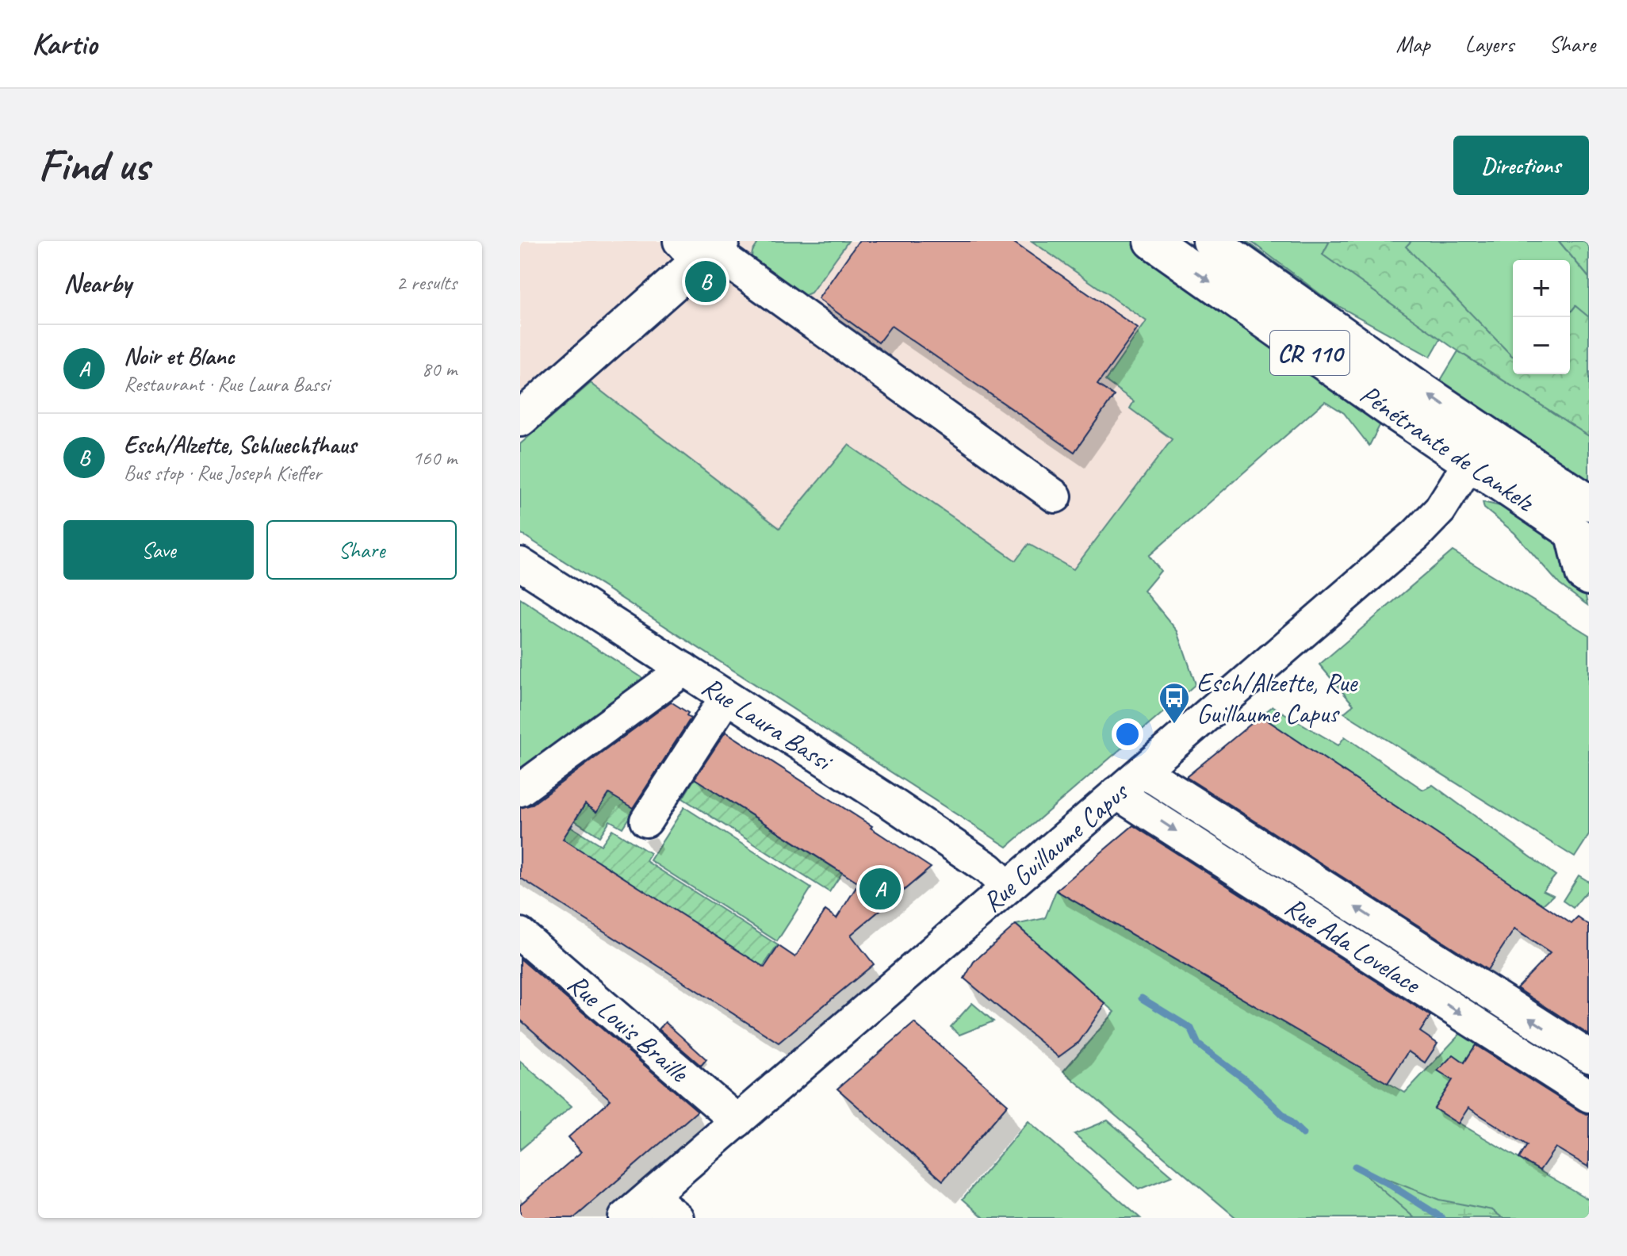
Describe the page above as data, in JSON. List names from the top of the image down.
{
  "streets": {
    "main road": ["CR 110", "Pénétrante de Lankelz"],
    "street": [
      "Rue Laura Bassi",
      "Rue Guillaume Capus",
      "Rue Ada Lovelace",
      "Rue Louis Braille"
    ]
  },
  "crossings": [
    ["Pénétrante de Lankelz", "Rue Guillaume Capus"],
    ["Rue Laura Bassi", "Rue Guillaume Capus"],
    ["Rue Guillaume Capus", "Rue Ada Lovelace"],
    ["Rue Guillaume Capus", "Rue Louis Braille"]
  ],
  "places": {
    "bus stop": ["Esch/Alzette, Rue Guillaume Capus"]
  },
  "page": {
    "header": "Kartio",
    "nav": ["Map", "Layers", "Share"],
    "buttons": [
      "Directions",
      ["Save", "Share"]
    ],
    "title": "Find us",
    "heading": ["Nearby", "2 results"],
    "pins": ["B", "A"],
    "map_buttons": ["+", "−"],
    "list": [
      {
        "mark": "A",
        "name": "Noir et Blanc",
        "note": "Restaurant · Rue Laura Bassi",
        "value": "80 m"
      },
      {
        "mark": "B",
        "name": "Esch/Alzette, Schluechthaus",
        "note": "Bus stop · Rue Joseph Kieffer",
        "value": "160 m"
      }
    ]
  }
}
